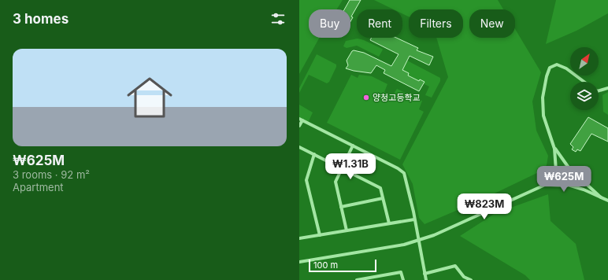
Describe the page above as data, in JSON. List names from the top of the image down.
{
  "places": ["양청고등학교"],
  "scale_bar": "100 m",
  "north": "top right",
  "page": {
    "heading": "3 homes",
    "chip": [
      "Buy",
      "Rent",
      "Filters",
      "New"
    ],
    "list": [
      {
        "name": "₩625M",
        "note": "3 rooms · 92 m² · Apartment"
      }
    ],
    "price": ["₩1.31B", "₩625M", "₩823M"],
    "scale": "100 m"
  }
}
